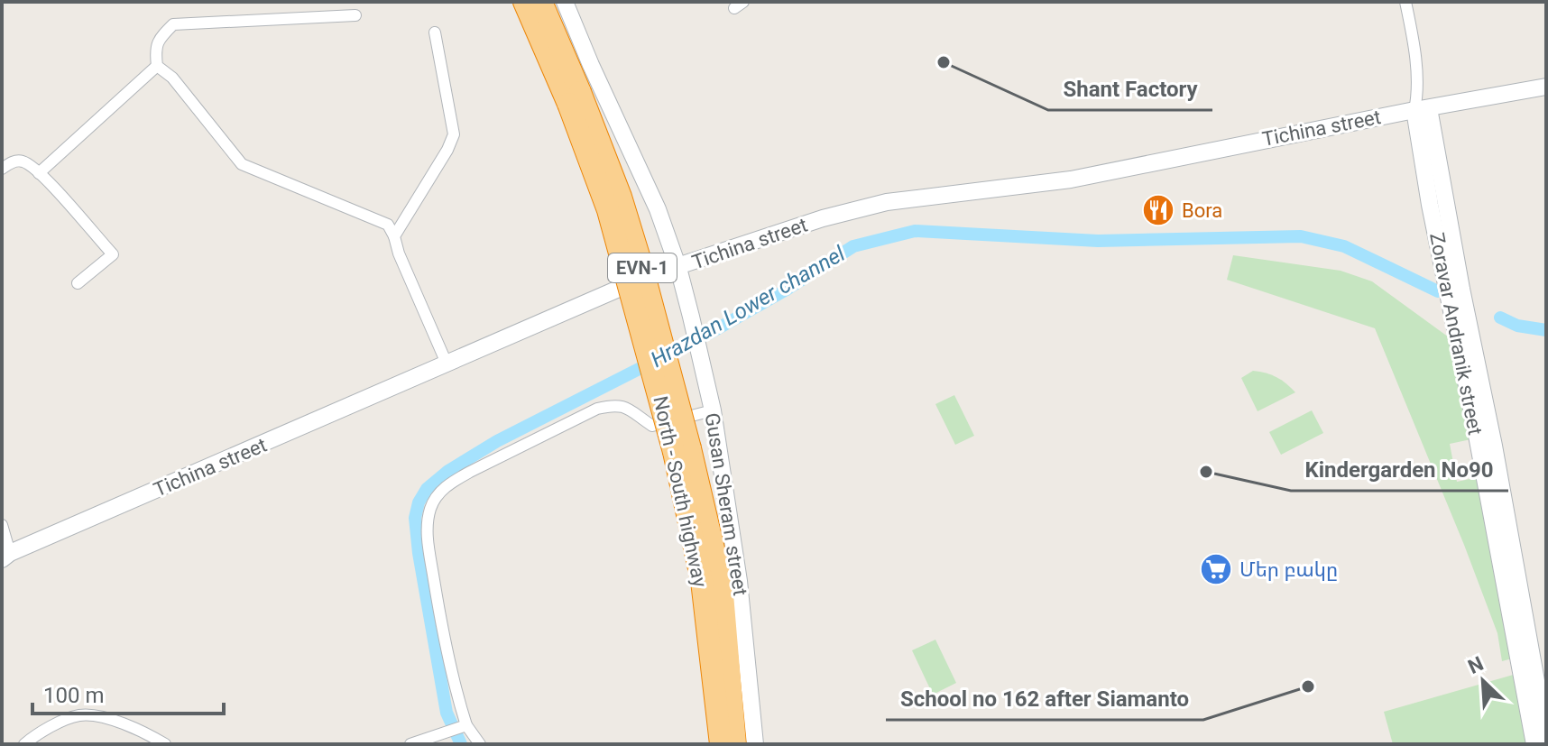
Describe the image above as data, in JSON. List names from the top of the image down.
{
  "streets": {
    "highway": ["EVN-1", "North - South highway"],
    "main road": ["Tichina street", "Zoravar Andranik street", "Gusan Sheram street"]
  },
  "crossings": [
    ["Tichina street", "Zoravar Andranik street"],
    ["Tichina street", "Gusan Sheram street"]
  ],
  "water": ["Hrazdan Lower channel"],
  "places": {
    "other": ["Shant Factory", "Kindergarden No90", "School no 162 after Siamanto"],
    "restaurant": ["Bora"],
    "supermarket": ["Մեր բակը"]
  },
  "scale_bar": "100 m",
  "north": "top left"
}
